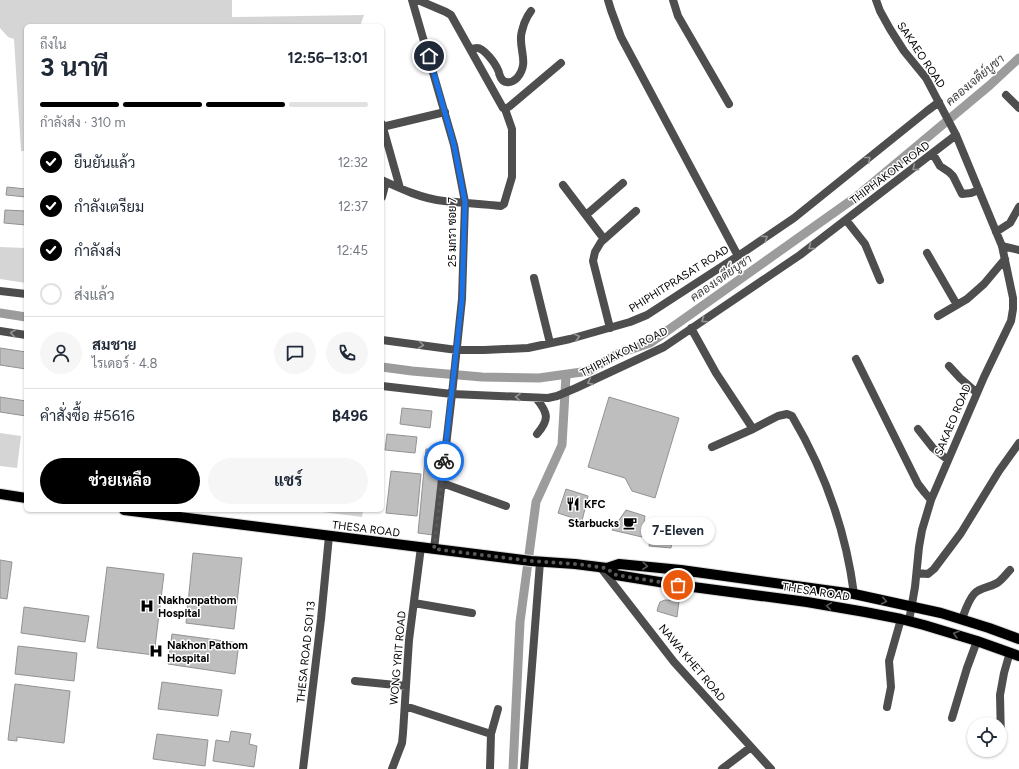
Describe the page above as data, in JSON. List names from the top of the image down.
{
  "streets": {
    "main road": ["THESA ROAD"],
    "street": [
      "SAKAEO ROAD",
      "THIPHAKON ROAD",
      "25 มกรา ซอย 7",
      "PHIPHITPRASAT ROAD",
      "THESA ROAD SOI 13",
      "WONG YRIT ROAD",
      "NAWA KHET ROAD"
    ]
  },
  "crossings": [
    ["SAKAEO ROAD", "THIPHAKON ROAD"],
    ["SAKAEO ROAD", "PHIPHITPRASAT ROAD"],
    ["SAKAEO ROAD", "THESA ROAD"],
    ["THIPHAKON ROAD", "25 มกรา ซอย 7"],
    ["25 มกรา ซอย 7", "PHIPHITPRASAT ROAD"],
    ["25 มกรา ซอย 7", "THESA ROAD"],
    ["THESA ROAD", "THESA ROAD SOI 13"],
    ["THESA ROAD", "WONG YRIT ROAD"],
    ["THESA ROAD", "NAWA KHET ROAD"]
  ],
  "one_way": ["THIPHAKON ROAD", "PHIPHITPRASAT ROAD"],
  "water": ["คลองเจดีย์บูชา"],
  "places": {
    "restaurant": ["KFC"],
    "cafe": ["Starbucks"],
    "other": ["7-Eleven"],
    "hospital": ["Nakhonpathom Hospital", "Nakhon Pathom Hospital"]
  },
  "page": {
    "heading": ["3 นาที", "ถึงใน", "12:56–13:01"],
    "panel": [
      "สมชาย",
      "ไรเดอร์ · 4.8",
      "คำสั่งซื้อ #5616",
      "฿496"
    ],
    "bar": "กำลังส่ง · 310 m",
    "list": [
      ["ยืนยันแล้ว", "12:32"],
      ["กำลังเตรียม", "12:37"],
      ["กำลังส่ง", "12:45"],
      "ส่งแล้ว"
    ],
    "buttons": ["ช่วยเหลือ", "แชร์"],
    "bubble": "7-Eleven"
  }
}
